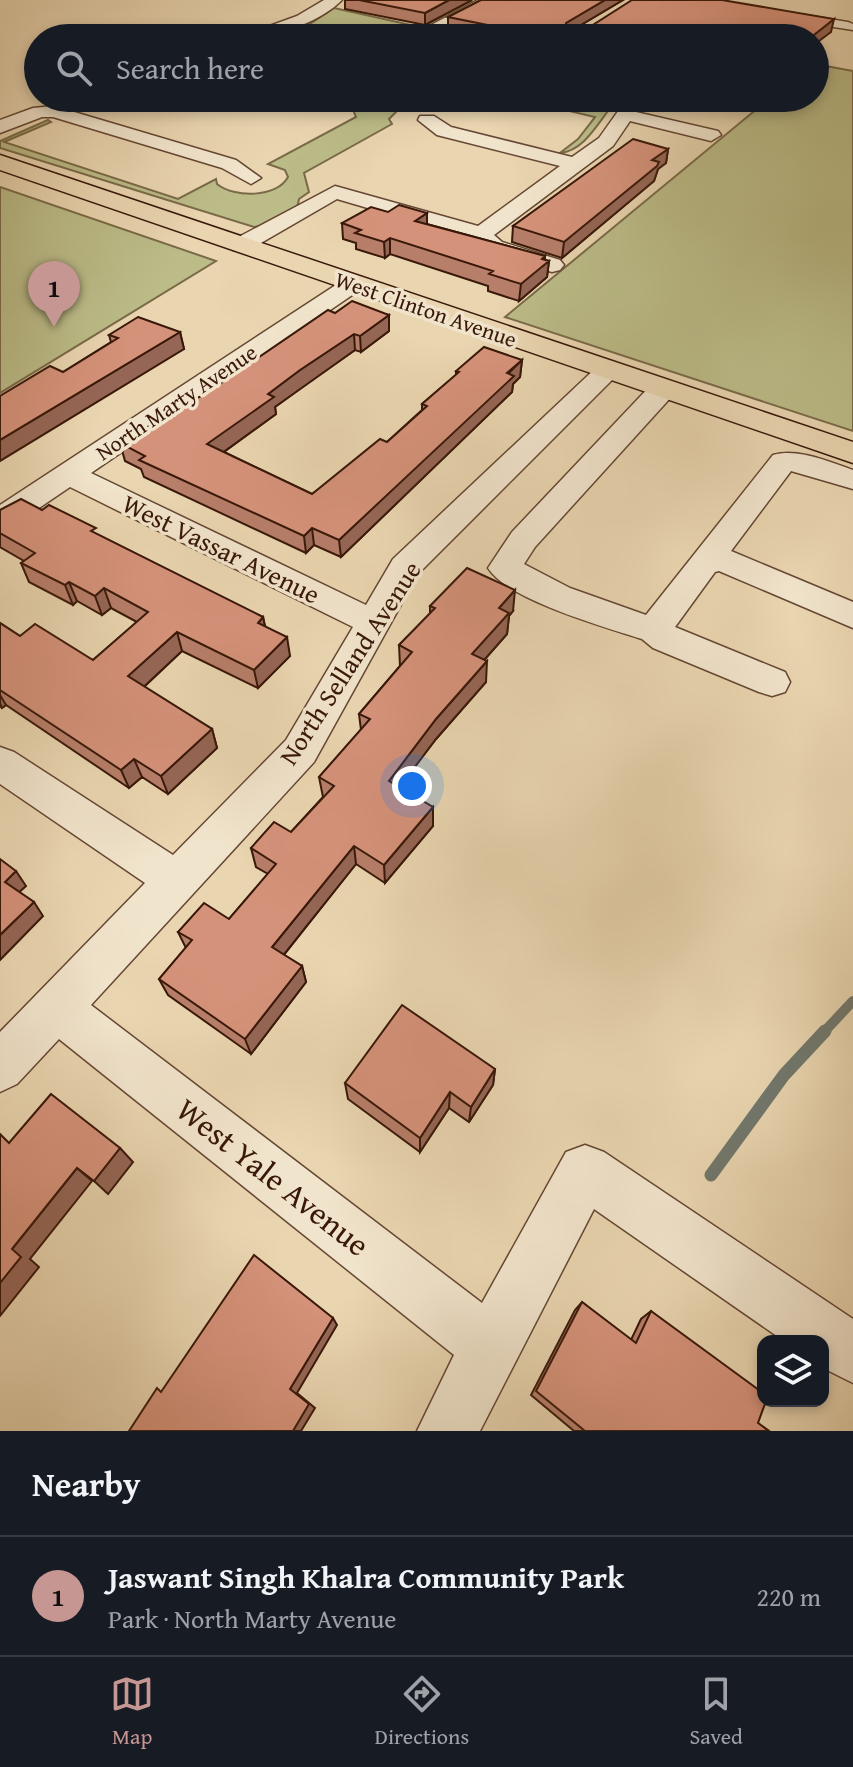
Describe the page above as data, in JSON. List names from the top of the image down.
{
  "streets": {
    "main road": ["West Clinton Avenue"],
    "street": [
      "North Marty Avenue",
      "West Vassar Avenue",
      "North Selland Avenue",
      "West Yale Avenue"
    ]
  },
  "crossings": [
    ["West Clinton Avenue", "North Marty Avenue"],
    ["West Clinton Avenue", "North Selland Avenue"],
    ["North Marty Avenue", "West Vassar Avenue"],
    ["West Vassar Avenue", "North Selland Avenue"],
    ["North Selland Avenue", "West Yale Avenue"]
  ],
  "page": {
    "search": "Search here",
    "pins": "1",
    "heading": "Nearby",
    "list": [
      {
        "mark": "1",
        "name": "Jaswant Singh Khalra Community Park",
        "note": "Park · North Marty Avenue",
        "value": "220 m"
      }
    ],
    "nav": ["Map", "Directions", "Saved"]
  }
}
